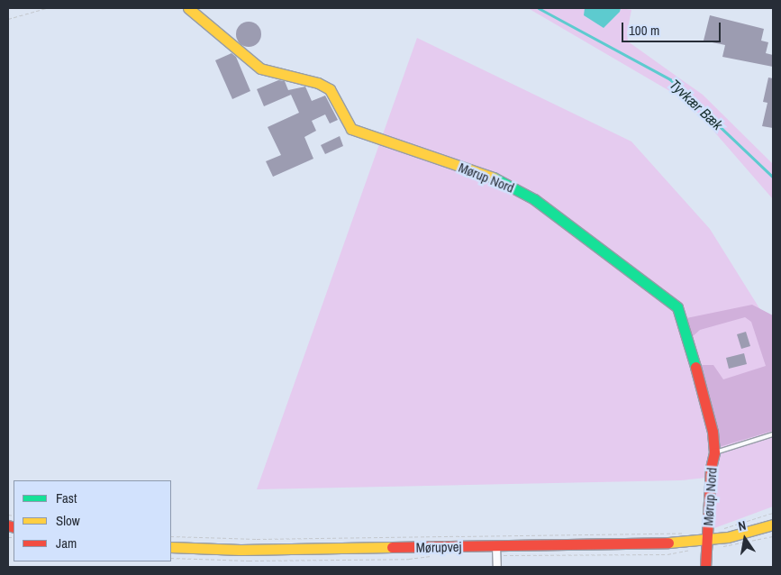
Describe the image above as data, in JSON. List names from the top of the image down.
{
  "streets": {
    "street": ["Mørup Nord", "Mørupvej"]
  },
  "crossings": [
    ["Mørup Nord", "Mørupvej"]
  ],
  "water": ["Tyvkær Bæk"],
  "legend": ["Fast", "Slow", "Jam"],
  "scale_bar": "100 m",
  "north": "top"
}
